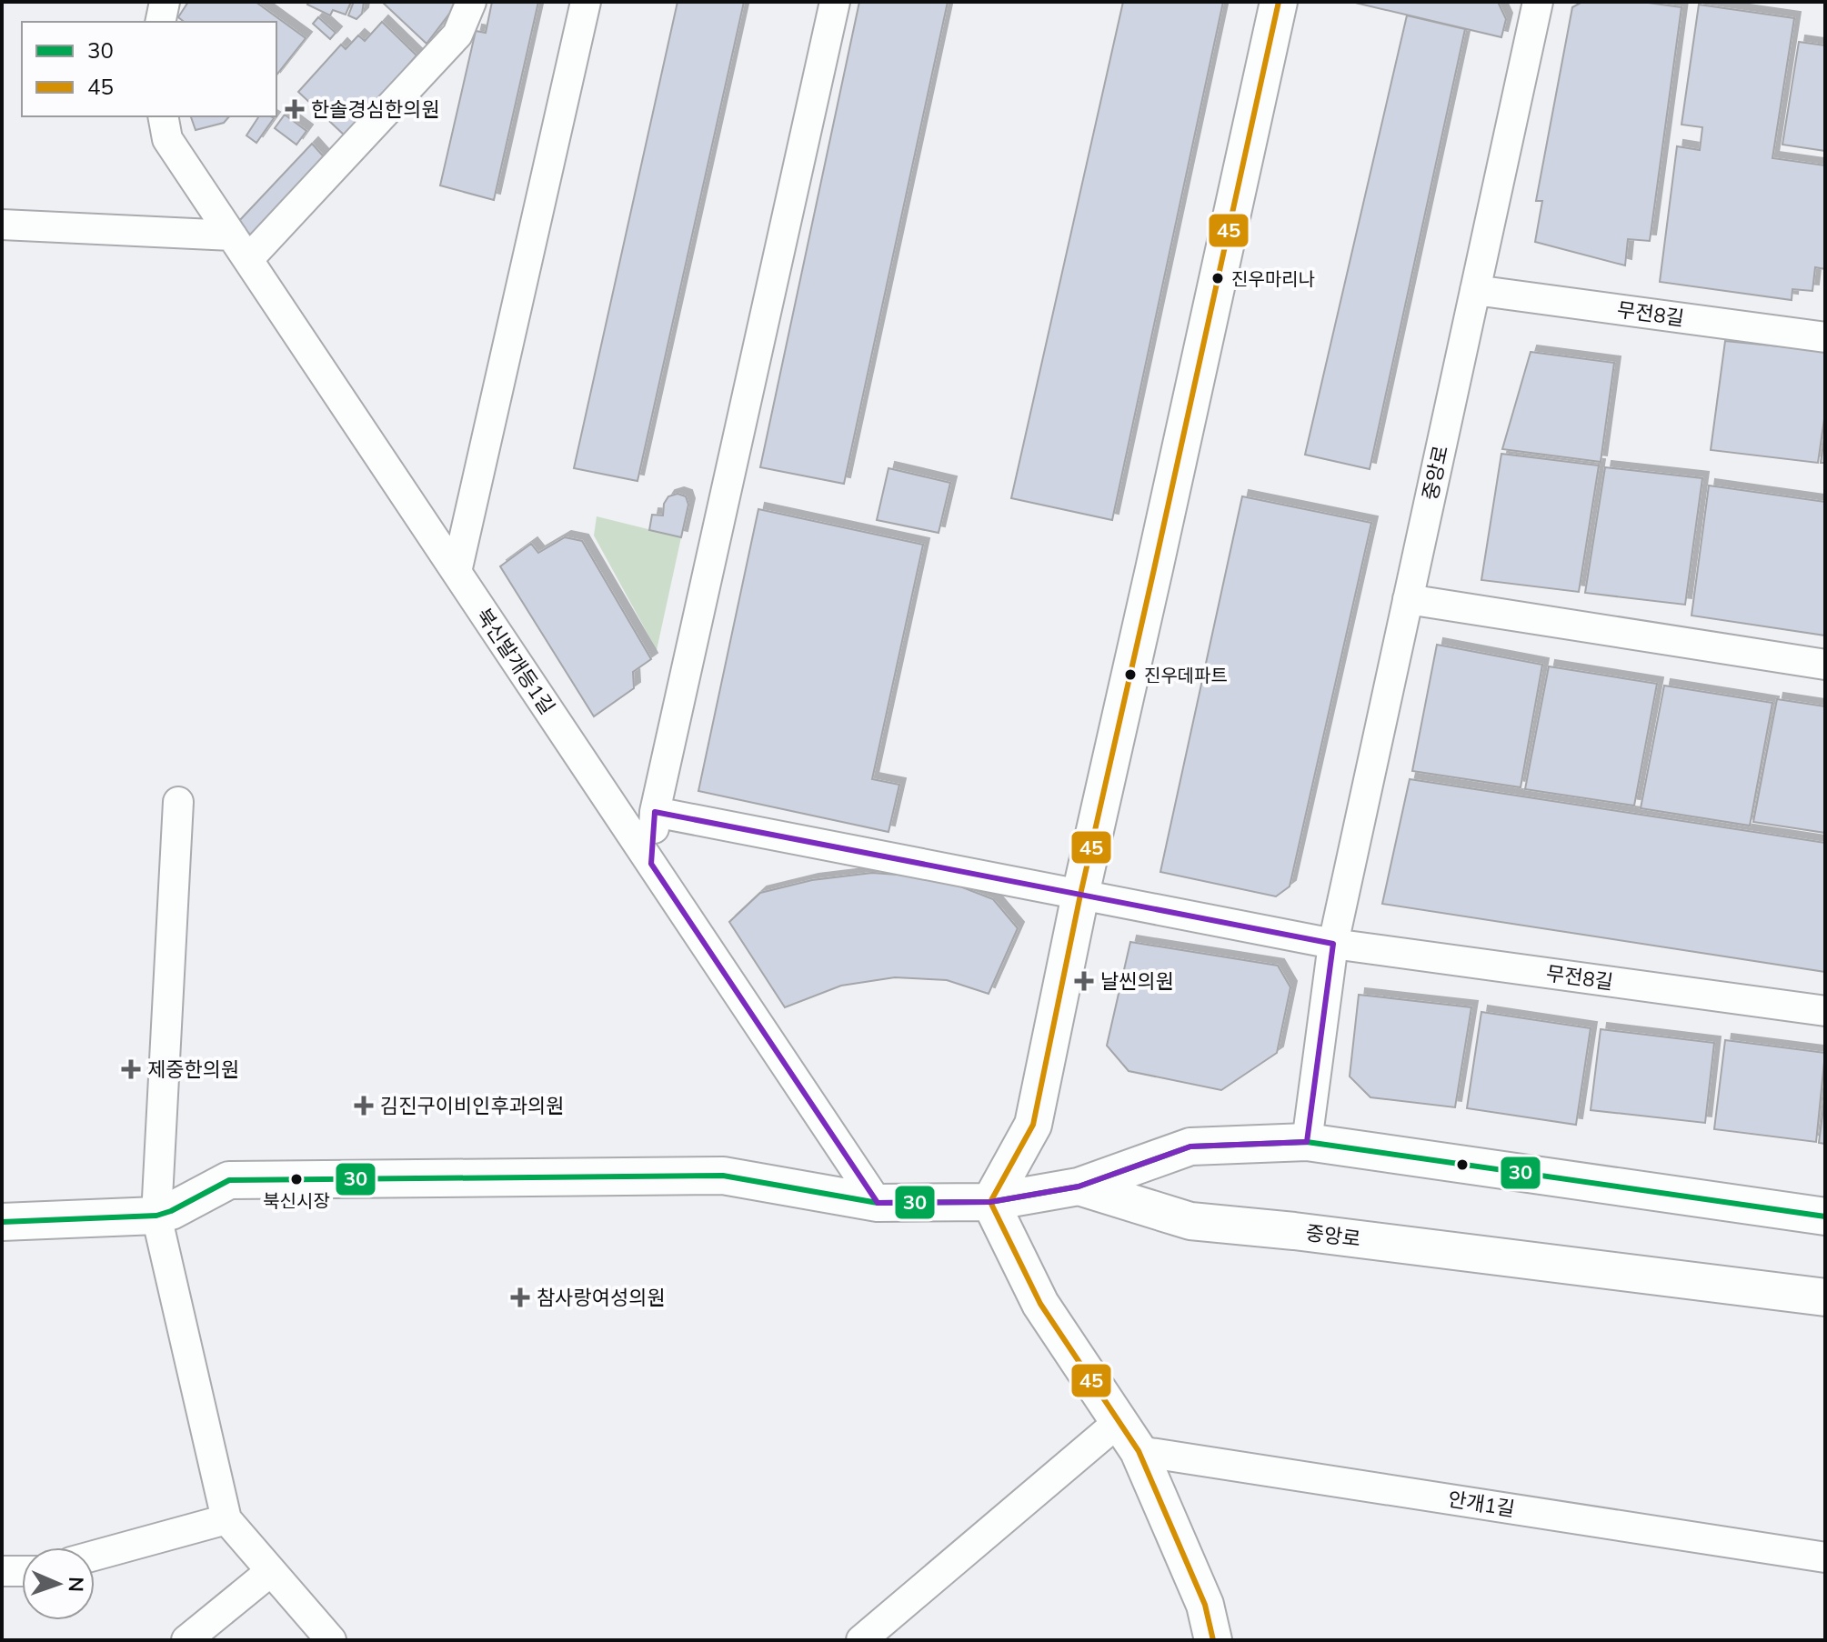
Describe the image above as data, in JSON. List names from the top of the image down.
{
  "streets": {
    "street": [
      "무전8길",
      "중앙로",
      "북신발개등1길",
      "안개1길"
    ]
  },
  "crossings": [
    ["무전8길", "중앙로"]
  ],
  "places": {
    "health": [
      "한솔경심한의원",
      "날씬의원",
      "제중한의원",
      "김진구이비인후과의원",
      "참사랑여성의원"
    ],
    "other": ["진우마리나", "진우데파트", "북신시장"]
  },
  "lines": ["transit line 45", "transit line 30"],
  "legend": ["30", "45"],
  "north": "right"
}
